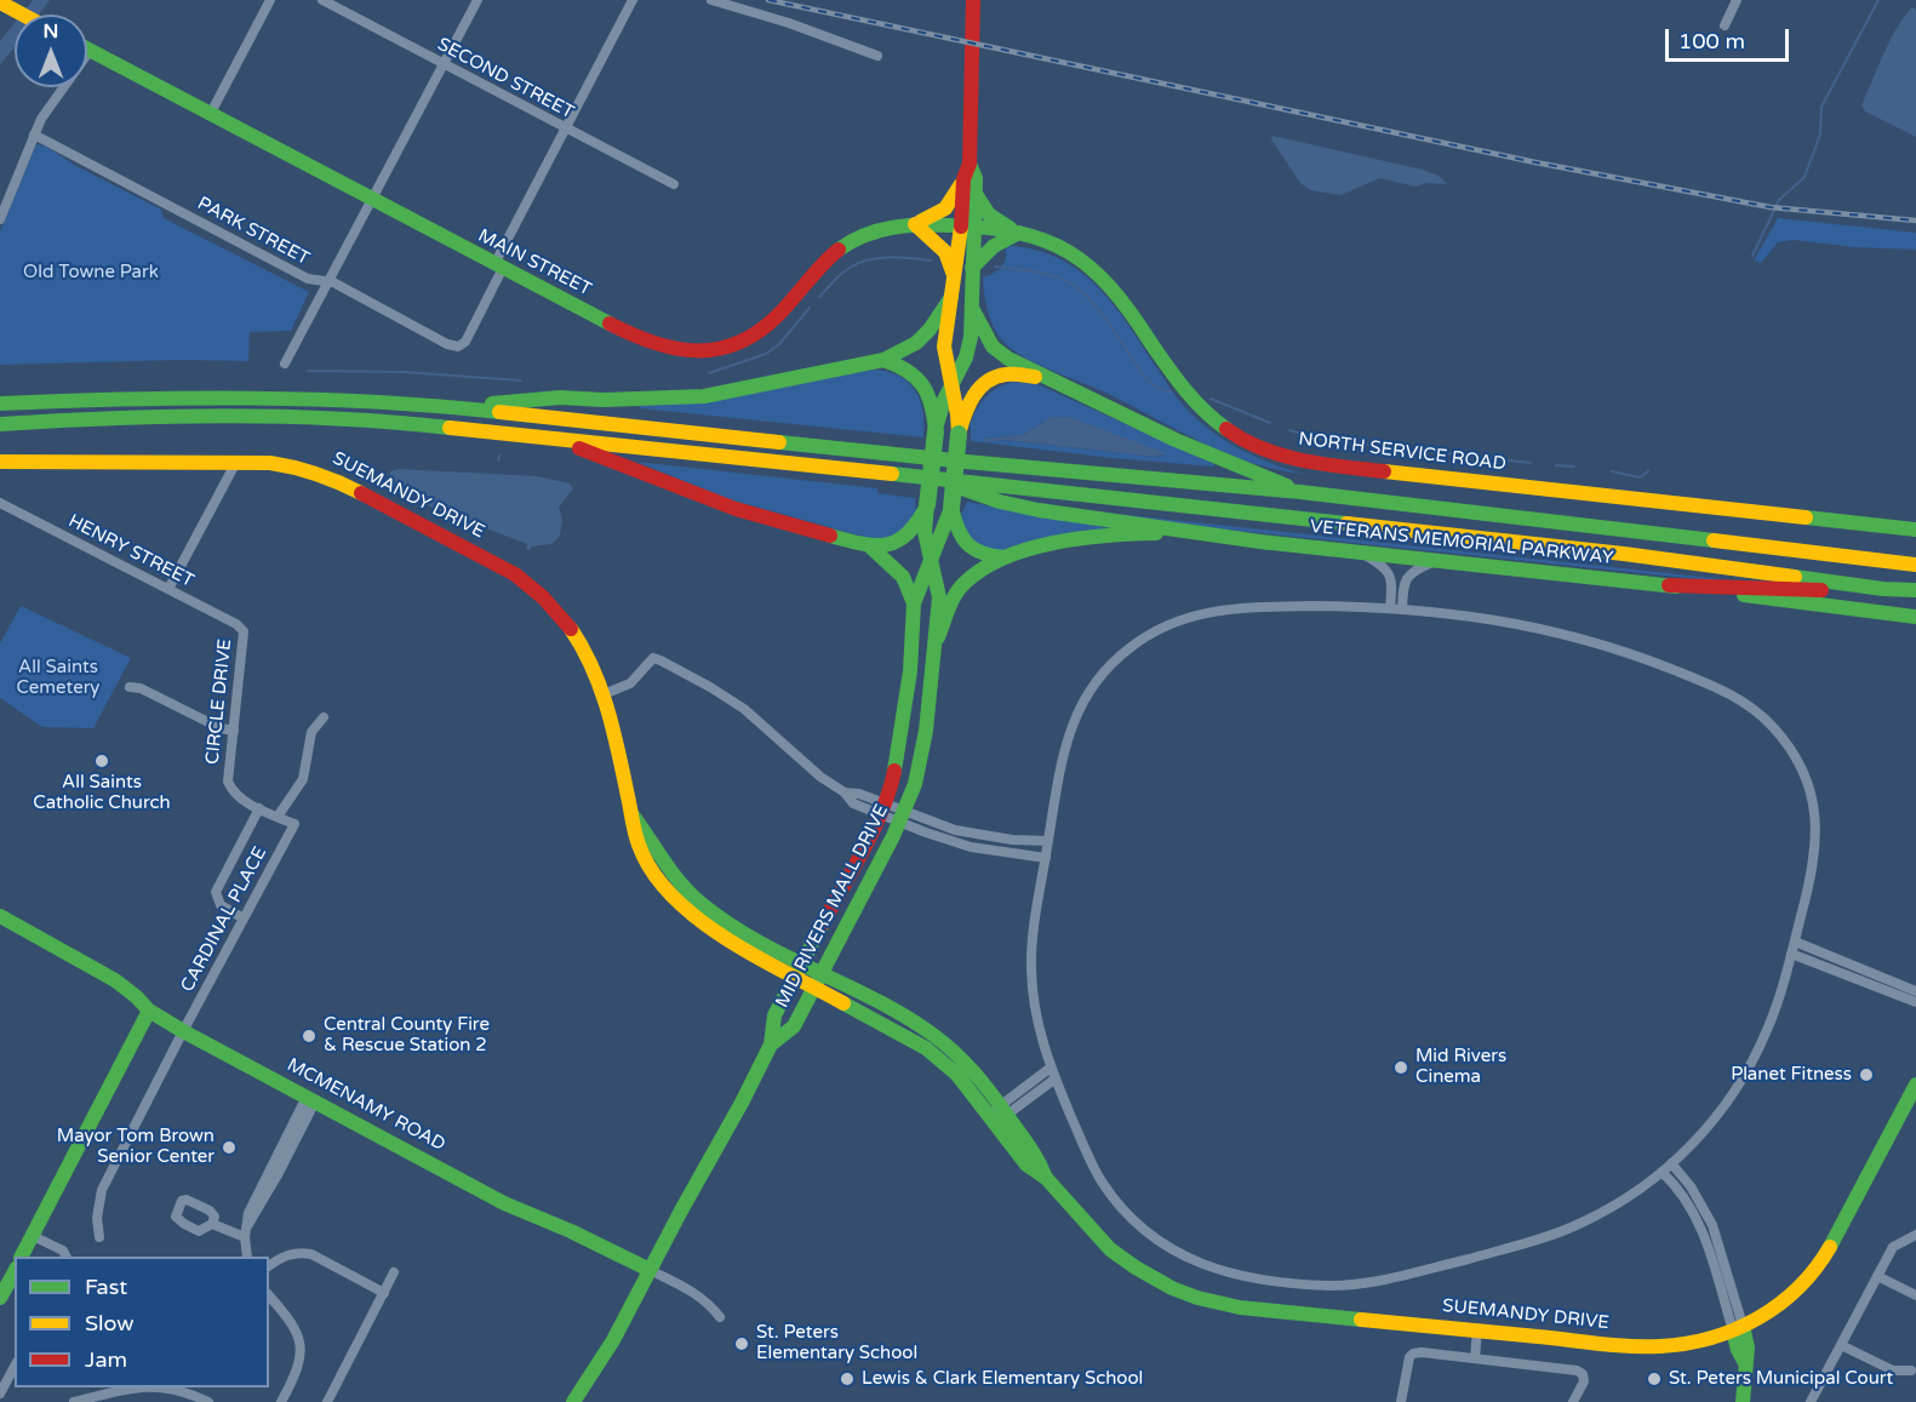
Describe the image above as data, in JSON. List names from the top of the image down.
{
  "streets": {
    "main road": [
      "MAIN STREET",
      "NORTH SERVICE ROAD",
      "SUEMANDY DRIVE",
      "VETERANS MEMORIAL PARKWAY",
      "MID RIVERS MALL DRIVE",
      "MCMENAMY ROAD"
    ],
    "street": [
      "SECOND STREET",
      "PARK STREET",
      "HENRY STREET",
      "CIRCLE DRIVE",
      "CARDINAL PLACE"
    ]
  },
  "crossings": [
    ["PARK STREET", "MAIN STREET"],
    ["MAIN STREET", "NORTH SERVICE ROAD"],
    ["MAIN STREET", "MID RIVERS MALL DRIVE"],
    ["NORTH SERVICE ROAD", "MID RIVERS MALL DRIVE"],
    ["SUEMANDY DRIVE", "MID RIVERS MALL DRIVE"],
    ["VETERANS MEMORIAL PARKWAY", "MID RIVERS MALL DRIVE"],
    ["HENRY STREET", "CIRCLE DRIVE"],
    ["CIRCLE DRIVE", "CARDINAL PLACE"],
    ["MID RIVERS MALL DRIVE", "MCMENAMY ROAD"],
    ["CARDINAL PLACE", "MCMENAMY ROAD"]
  ],
  "parks": ["Old Towne Park", "All Saints Cemetery"],
  "places": [
    "All Saints Catholic Church",
    "Central County Fire & Rescue Station 2",
    "Mid Rivers Cinema",
    "Planet Fitness",
    "Mayor Tom Brown Senior Center",
    "St. Peters Elementary School",
    "Lewis & Clark Elementary School",
    "St. Peters Municipal Court"
  ],
  "legend": ["Fast", "Slow", "Jam"],
  "scale_bar": "100 m",
  "north": "top"
}
